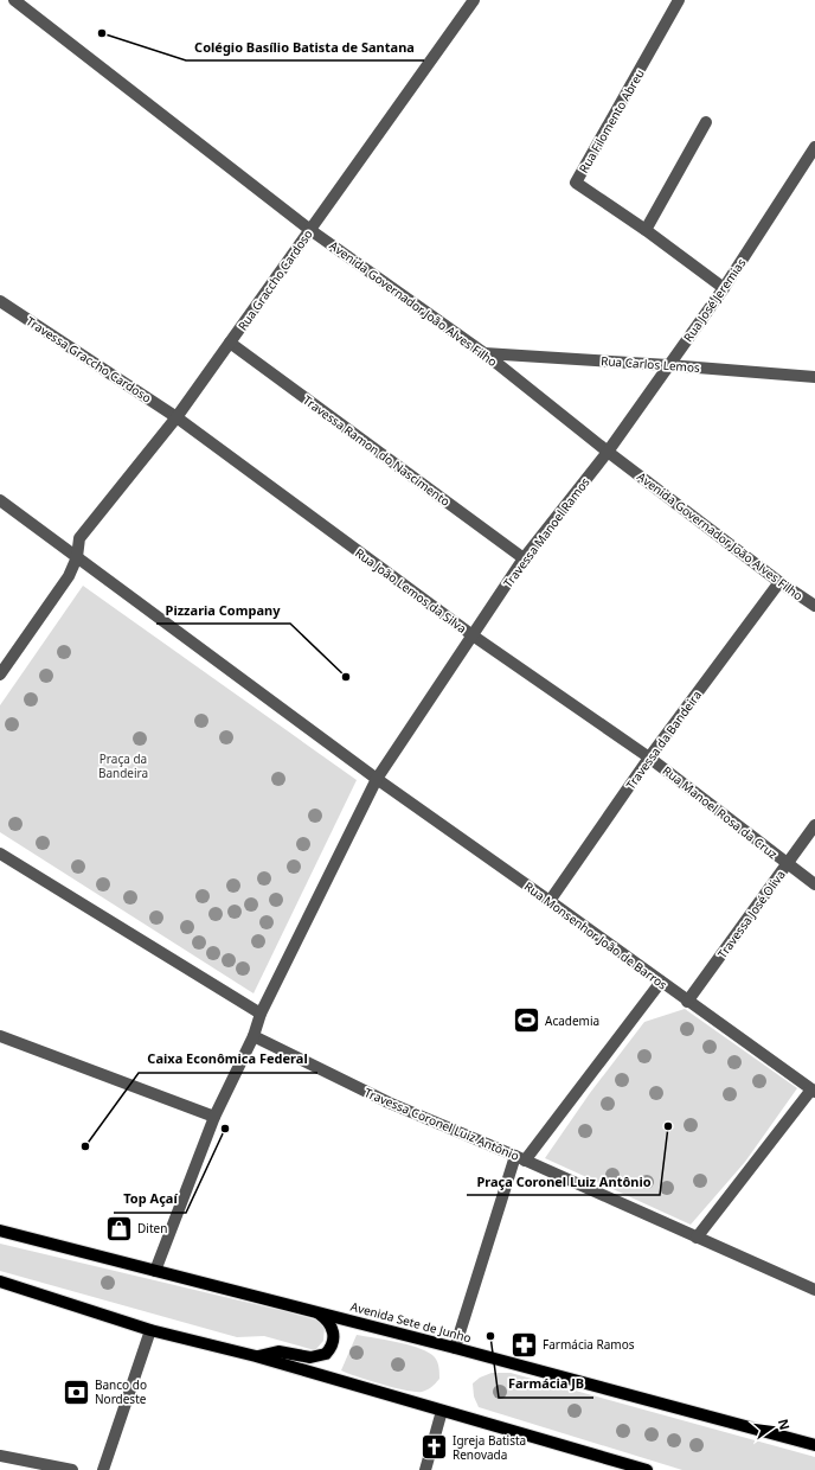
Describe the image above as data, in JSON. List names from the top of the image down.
{
  "streets": {
    "main road": ["Avenida Sete de Junho"],
    "street": [
      "Rua Filomento Abreu",
      "Rua Graccho Cardoso",
      "Rua José Jeremias",
      "Avenida Governador João Alves Filho",
      "Travessa Graccho Cardoso",
      "Rua Carlos Lemos",
      "Travessa Ramon do Nascimento",
      "Travessa Manoel Ramos",
      "Rua João Lemos da Silva",
      "Travessa da Bandeira",
      "Rua Manoel Rosa da Cruz",
      "Travessa José Oliva",
      "Rua Monsenhor João de Barros",
      "Travessa Coronel Luiz Antônio"
    ]
  },
  "crossings": [
    ["Rua Filomento Abreu", "Rua José Jeremias"],
    ["Rua Graccho Cardoso", "Avenida Governador João Alves Filho"],
    ["Rua Graccho Cardoso", "Travessa Graccho Cardoso"],
    ["Rua Graccho Cardoso", "Travessa Ramon do Nascimento"],
    ["Rua Graccho Cardoso", "Rua João Lemos da Silva"],
    ["Rua José Jeremias", "Avenida Governador João Alves Filho"],
    ["Rua José Jeremias", "Rua Carlos Lemos"],
    ["Rua José Jeremias", "Travessa Manoel Ramos"],
    ["Avenida Governador João Alves Filho", "Rua Carlos Lemos"],
    ["Avenida Governador João Alves Filho", "Travessa Manoel Ramos"],
    ["Avenida Governador João Alves Filho", "Travessa da Bandeira"],
    ["Travessa Graccho Cardoso", "Rua João Lemos da Silva"],
    ["Travessa Ramon do Nascimento", "Travessa Manoel Ramos"],
    ["Travessa Manoel Ramos", "Rua João Lemos da Silva"],
    ["Travessa Manoel Ramos", "Rua Monsenhor João de Barros"],
    ["Rua João Lemos da Silva", "Travessa da Bandeira"],
    ["Rua João Lemos da Silva", "Rua Manoel Rosa da Cruz"],
    ["Travessa da Bandeira", "Rua Manoel Rosa da Cruz"],
    ["Travessa da Bandeira", "Rua Monsenhor João de Barros"],
    ["Rua Manoel Rosa da Cruz", "Travessa José Oliva"],
    ["Travessa José Oliva", "Rua Monsenhor João de Barros"]
  ],
  "parks": ["Praça da Bandeira"],
  "places": {
    "other": [
      "Colégio Basílio Batista de Santana",
      "Pizzaria Company",
      "Praça Coronel Luiz Antônio",
      "Top Açaí",
      "Caixa Econômica Federal",
      "Farmácia JB"
    ],
    "sports": ["Academia"],
    "shop": ["Diten"],
    "pharmacy": ["Farmácia Ramos"],
    "bank": ["Banco do Nordeste"],
    "church": ["Igreja Batista Renovada"]
  },
  "north": "right"
}
